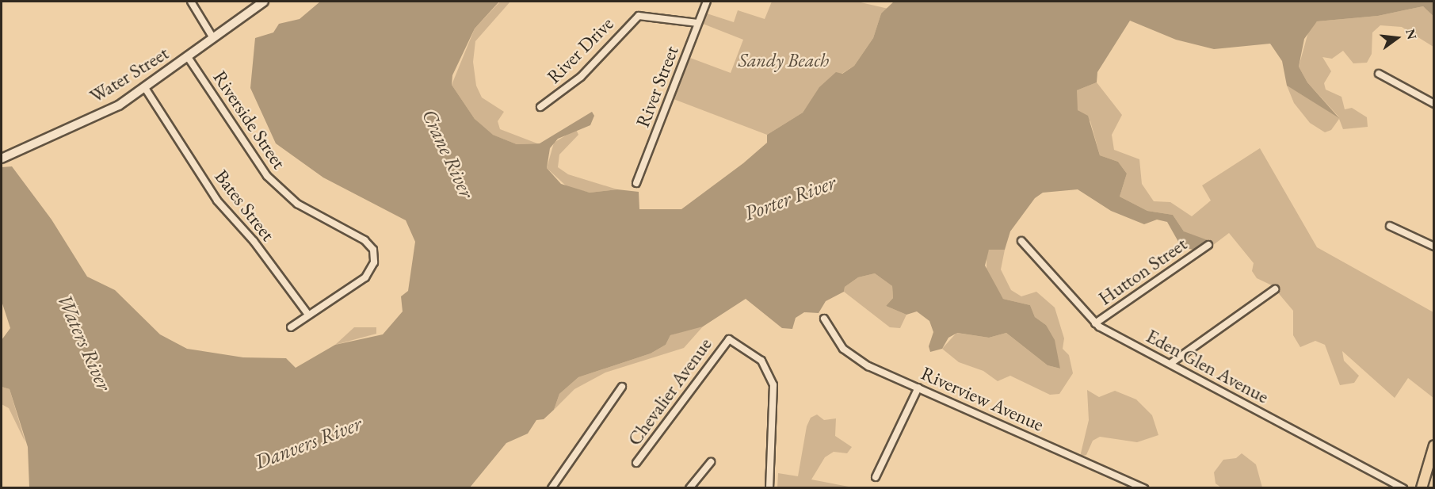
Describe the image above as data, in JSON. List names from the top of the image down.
{
  "streets": {
    "main road": ["Water Street"],
    "street": [
      "River Drive",
      "River Street",
      "Riverside Street",
      "Bates Street",
      "Hutton Street",
      "Eden Glen Avenue",
      "Chevalier Avenue",
      "Riverview Avenue"
    ]
  },
  "crossings": [
    ["River Drive", "River Street"],
    ["Water Street", "Riverside Street"],
    ["Water Street", "Bates Street"],
    ["Riverside Street", "Bates Street"],
    ["Hutton Street", "Eden Glen Avenue"]
  ],
  "water": [
    "Crane River",
    "Porter River",
    "Waters River",
    "Danvers River"
  ],
  "parks": ["Sandy Beach"],
  "north": "right"
}
